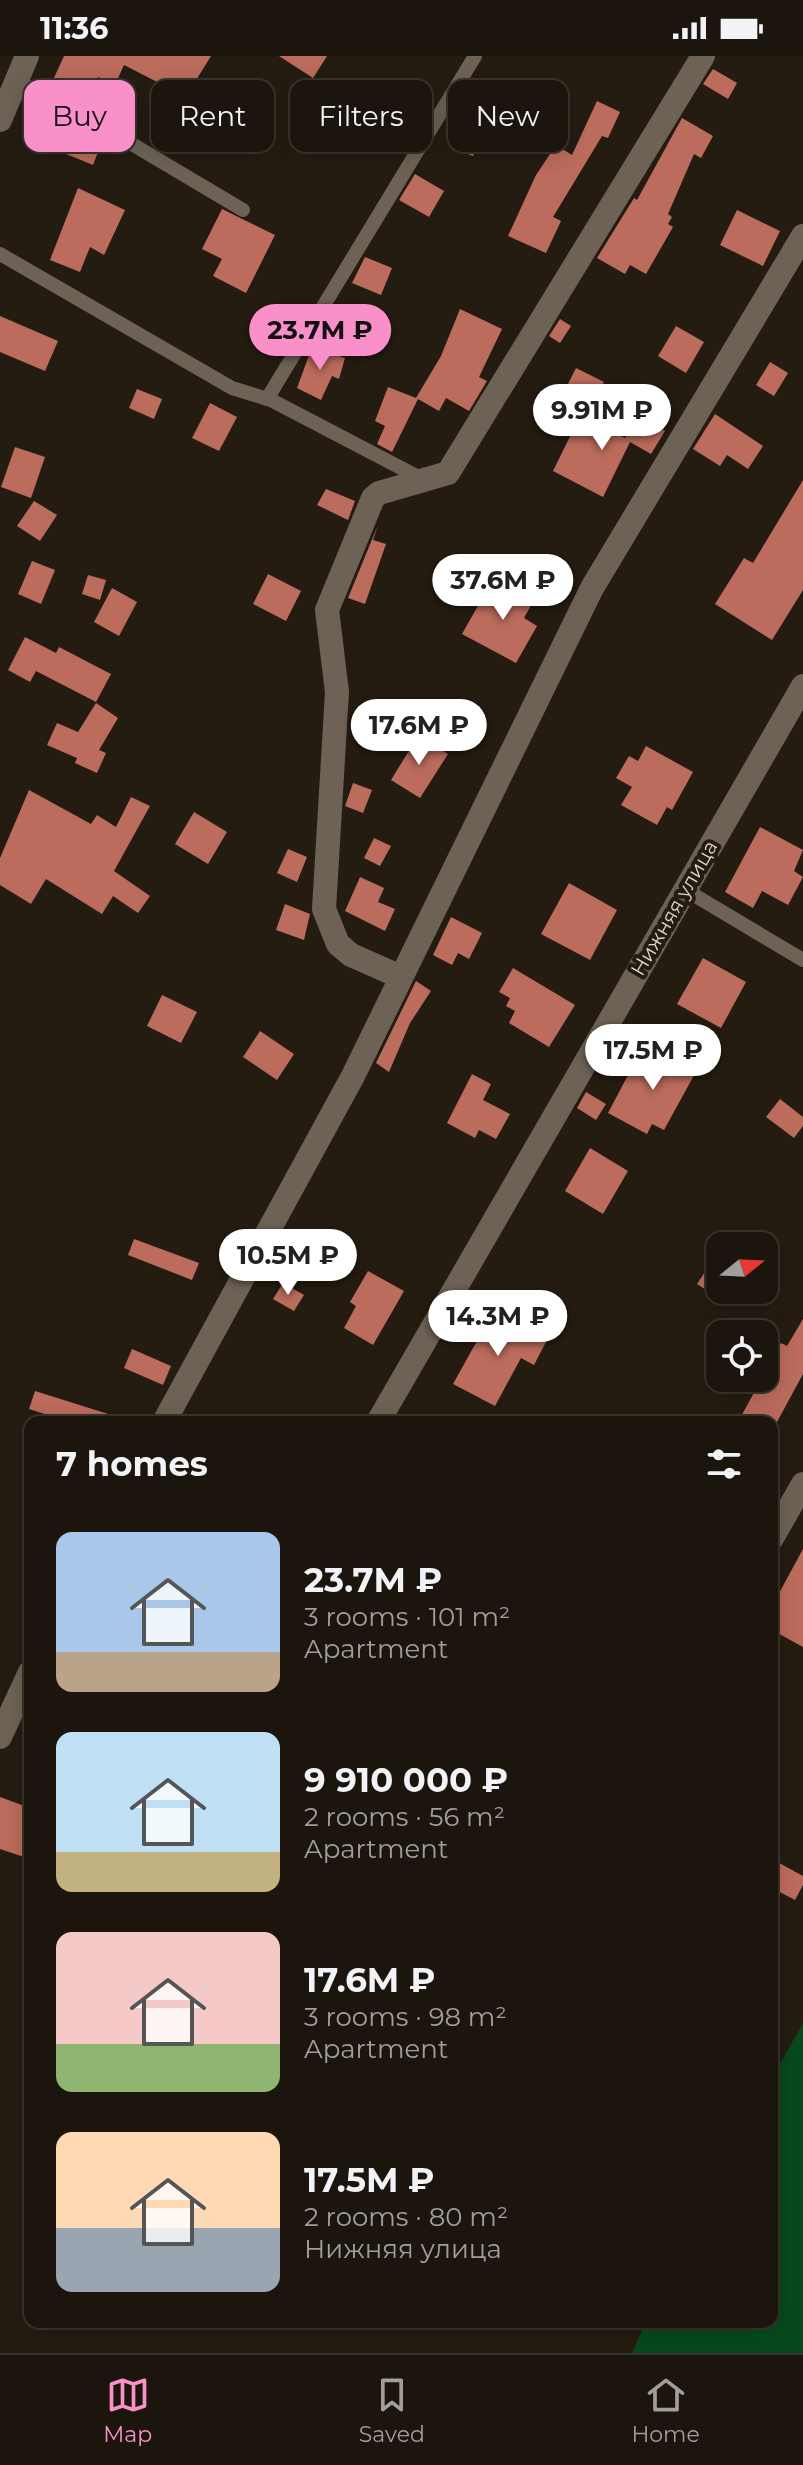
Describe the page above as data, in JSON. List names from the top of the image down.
{
  "streets": {
    "street": ["Нижняя улица"]
  },
  "north": "right",
  "page": {
    "status": "11:36",
    "chip": [
      "Buy",
      "Rent",
      "Filters",
      "New"
    ],
    "price": [
      "23.7M ₽",
      "9.91M ₽",
      "37.6M ₽",
      "17.6M ₽",
      "17.5M ₽",
      "10.5M ₽",
      "14.3M ₽"
    ],
    "heading": "7 homes",
    "list": [
      {
        "name": "23.7M ₽",
        "note": "3 rooms · 101 m² · Apartment"
      },
      {
        "name": "9 910 000 ₽",
        "note": "2 rooms · 56 m² · Apartment"
      },
      {
        "name": "17.6M ₽",
        "note": "3 rooms · 98 m² · Apartment"
      },
      {
        "name": "17.5M ₽",
        "note": "2 rooms · 80 m² · Нижняя улица"
      }
    ],
    "tabs": ["Map", "Saved", "Home"]
  }
}
